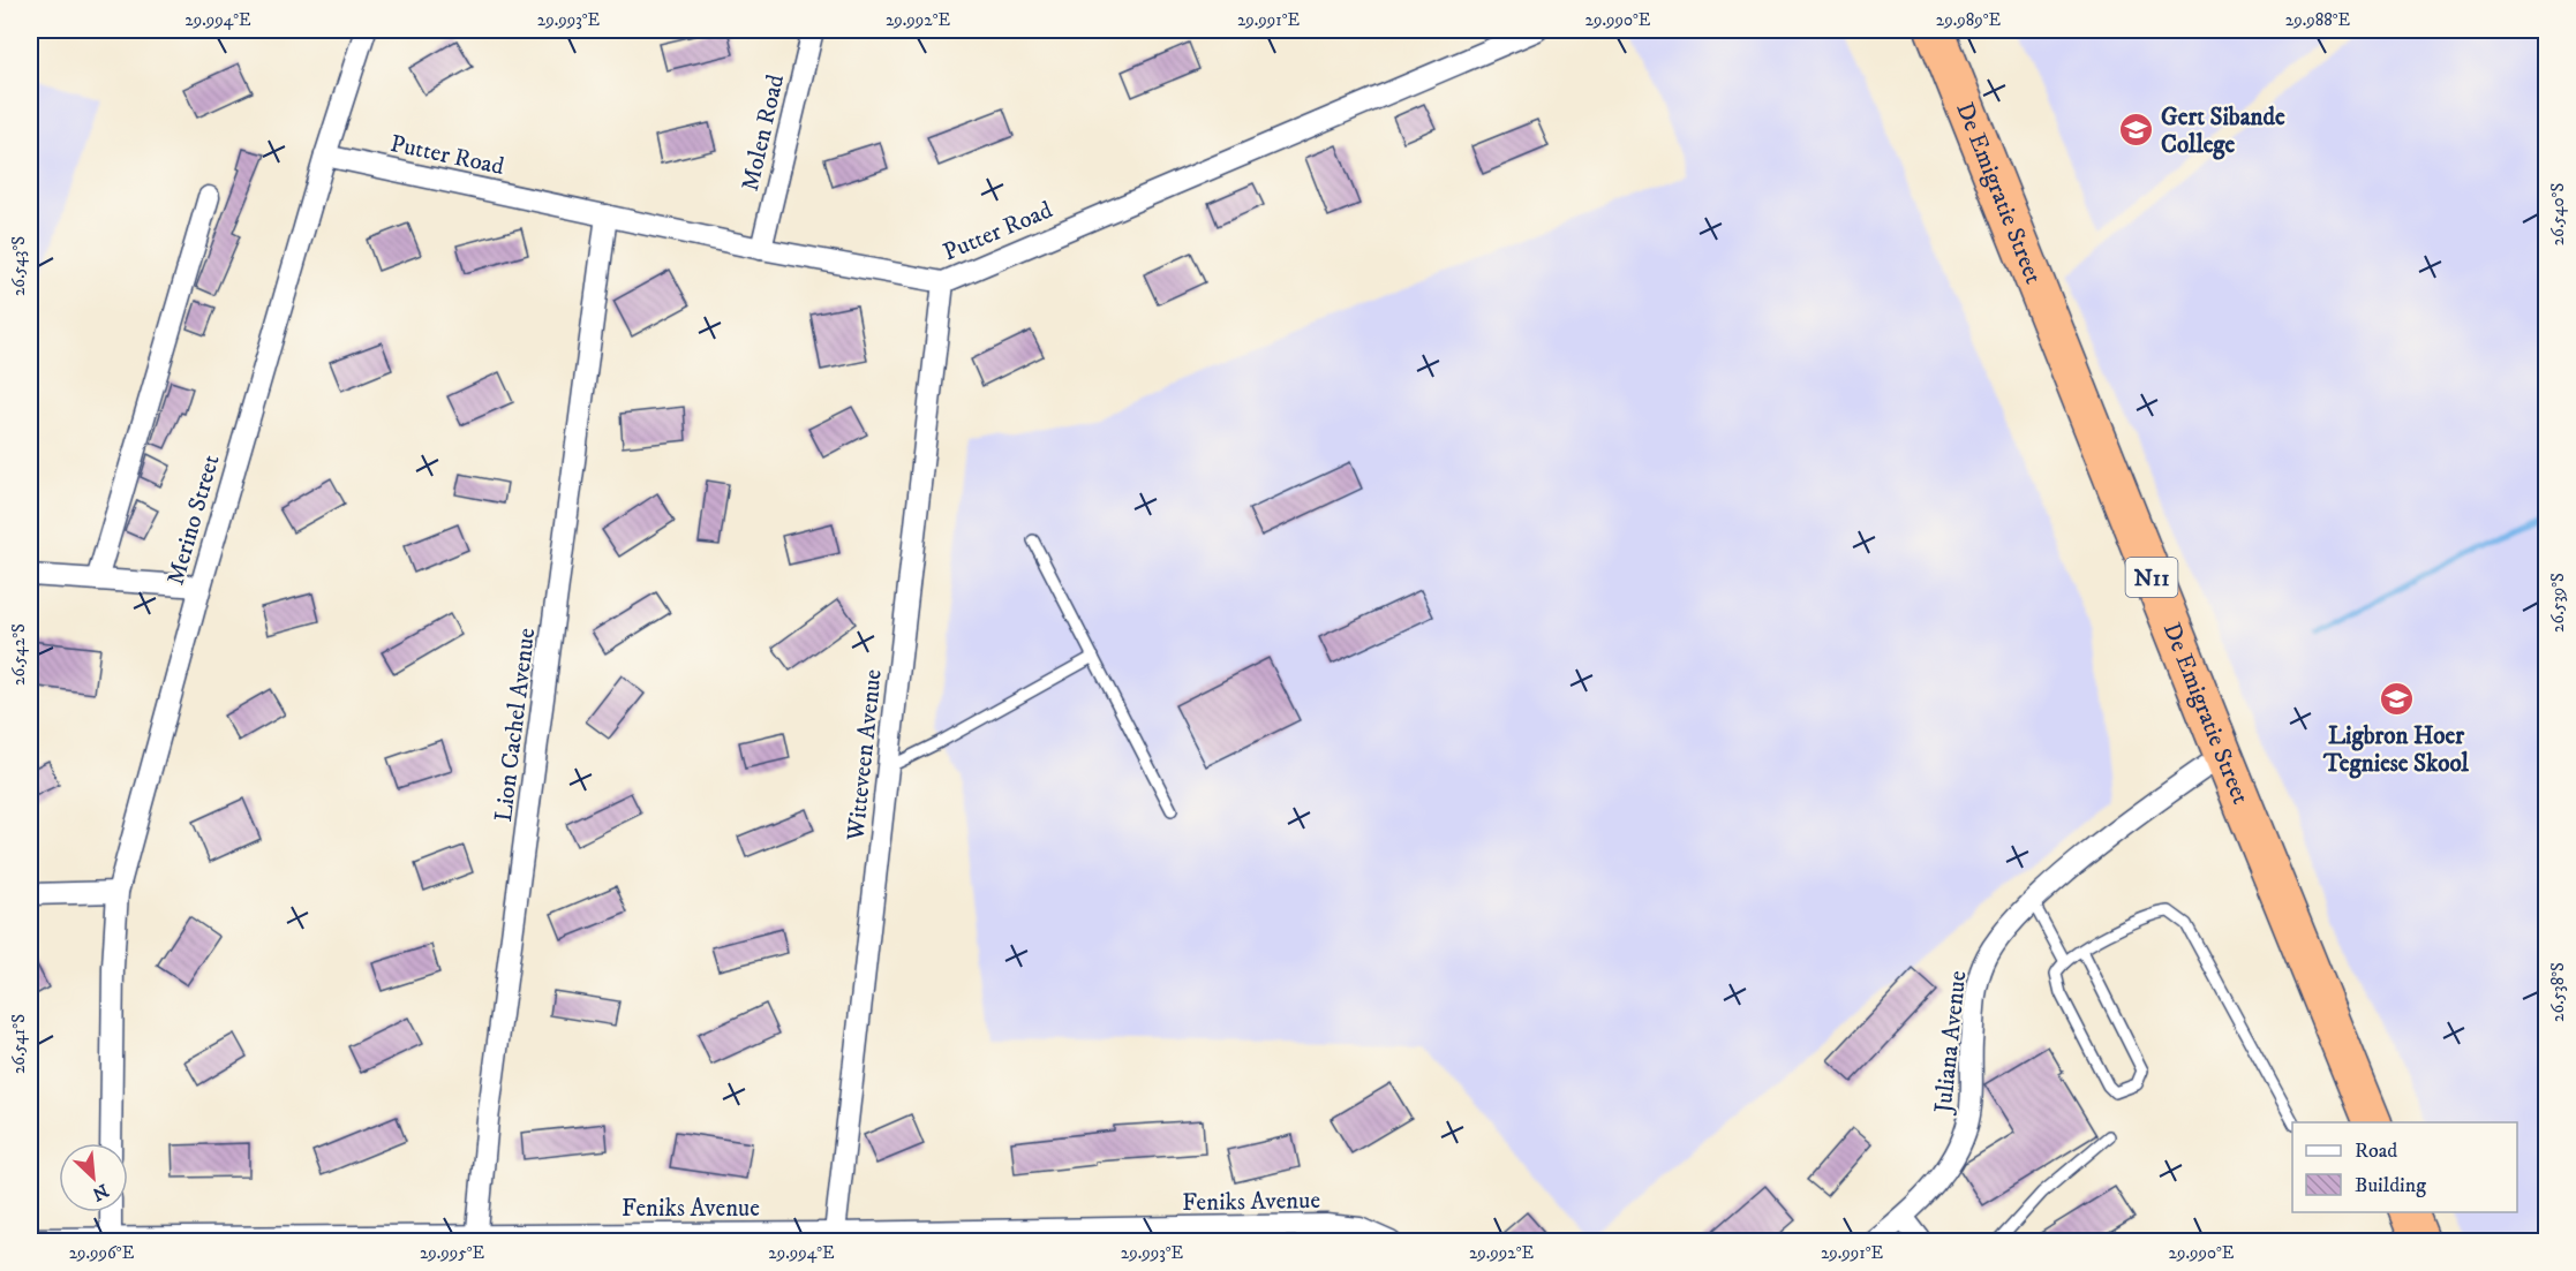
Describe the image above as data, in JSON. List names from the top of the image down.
{
  "streets": {
    "highway": ["De Emigratie Street", "N11"],
    "street": [
      "Molen Road",
      "Putter Road",
      "Merino Street",
      "Lion Cachel Avenue",
      "Witteveen Avenue",
      "Juliana Avenue",
      "Feniks Avenue"
    ]
  },
  "crossings": [
    ["Molen Road", "Putter Road"],
    ["Putter Road", "Merino Street"],
    ["Putter Road", "Lion Cachel Avenue"],
    ["Putter Road", "Witteveen Avenue"],
    ["De Emigratie Street", "Juliana Avenue"],
    ["Lion Cachel Avenue", "Feniks Avenue"],
    ["Witteveen Avenue", "Feniks Avenue"]
  ],
  "places": {
    "school or university": ["Gert Sibande College", "Ligbron Hoer Tegniese Skool"]
  },
  "legend": ["Road", "Building"],
  "north": "bottom right",
  "coordinates": [
    "29.994°E",
    "29.993°E",
    "29.992°E",
    "29.991°E",
    "29.990°E",
    "29.989°E",
    "29.988°E",
    "26.540°S",
    "26.543°S",
    "26.539°S",
    "26.542°S",
    "26.538°S",
    "26.541°S",
    "29.996°E",
    "29.995°E"
  ]
}
